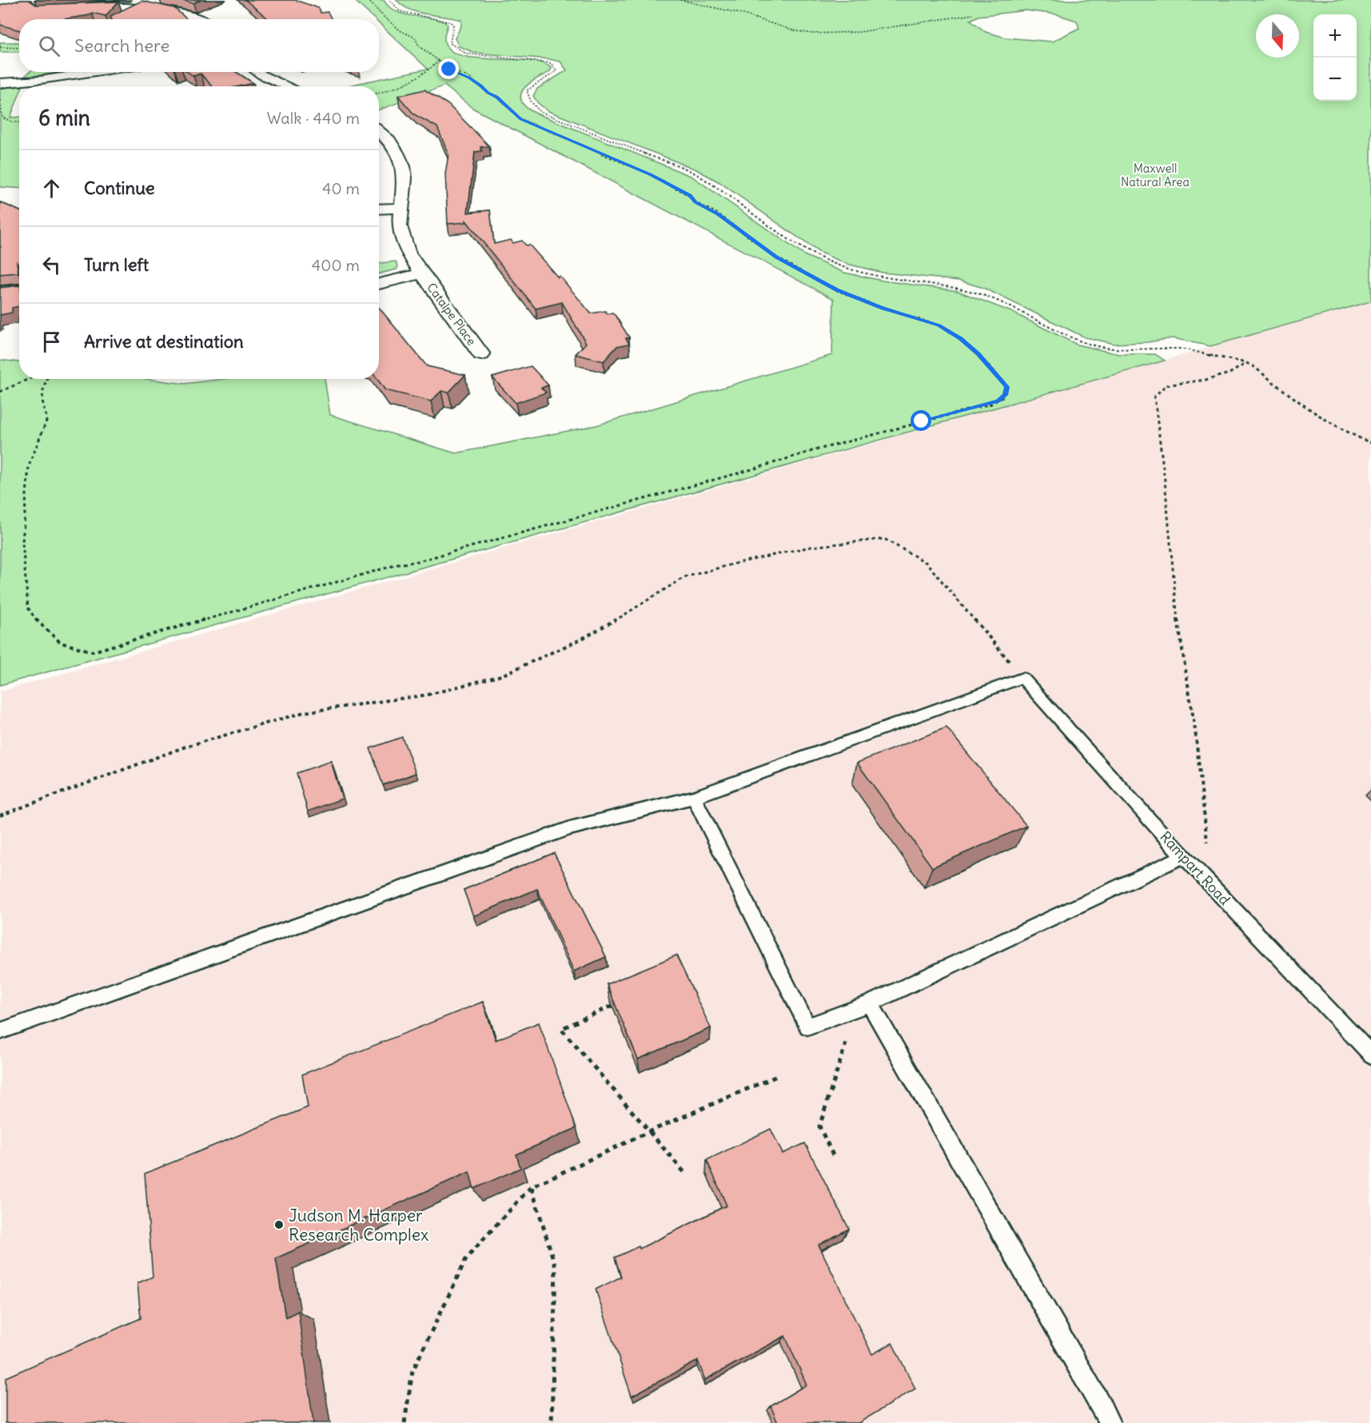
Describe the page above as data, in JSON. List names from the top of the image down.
{
  "streets": {
    "street": ["Catalpe Place"],
    "lane": ["Rampart Road"]
  },
  "parks": ["Maxwell Natural Area"],
  "places": ["Judson M. Harper Research Complex"],
  "north": "bottom",
  "page": {
    "map_buttons": ["+", "−"],
    "search": "Search here",
    "heading": ["6 min", "Walk · 440 m"],
    "list": [
      ["Continue", "40 m"],
      ["Turn left", "400 m"],
      "Arrive at destination"
    ]
  }
}
